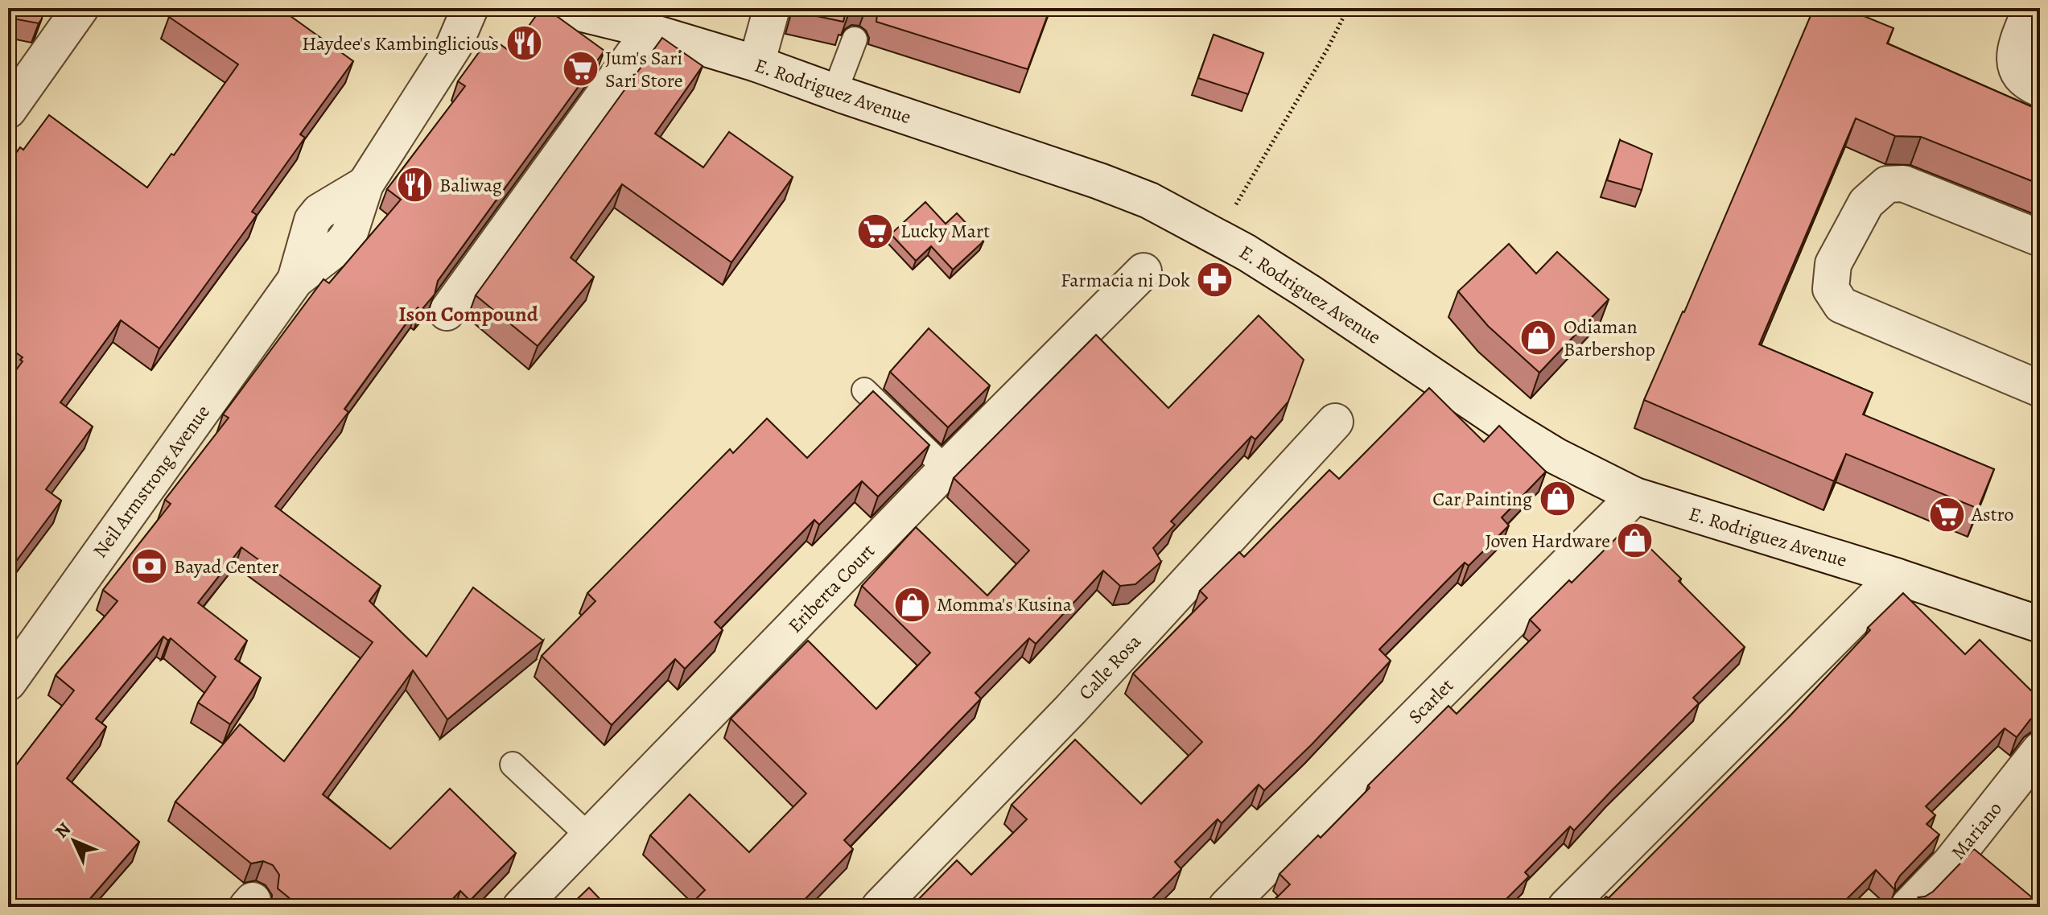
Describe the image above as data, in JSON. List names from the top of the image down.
{
  "streets": {
    "street": [
      "E. Rodriguez Avenue",
      "Neil Armstrong Avenue",
      "Eriberta Court",
      "Calle Rosa",
      "Scarlet",
      "Mariano"
    ]
  },
  "crossings": [
    ["E. Rodriguez Avenue", "Scarlet"]
  ],
  "districts": ["Ison Compound"],
  "places": {
    "restaurant": ["Haydee's Kambinglicious", "Baliwag"],
    "supermarket": ["Jum's Sari Sari Store", "Lucky Mart", "Astro"],
    "pharmacy": ["Farmacia ni Dok"],
    "shop": [
      "Odiaman Barbershop",
      "Car Painting",
      "Joven Hardware",
      "Momma's Kusina"
    ],
    "bank": ["Bayad Center"]
  },
  "north": "top left"
}
